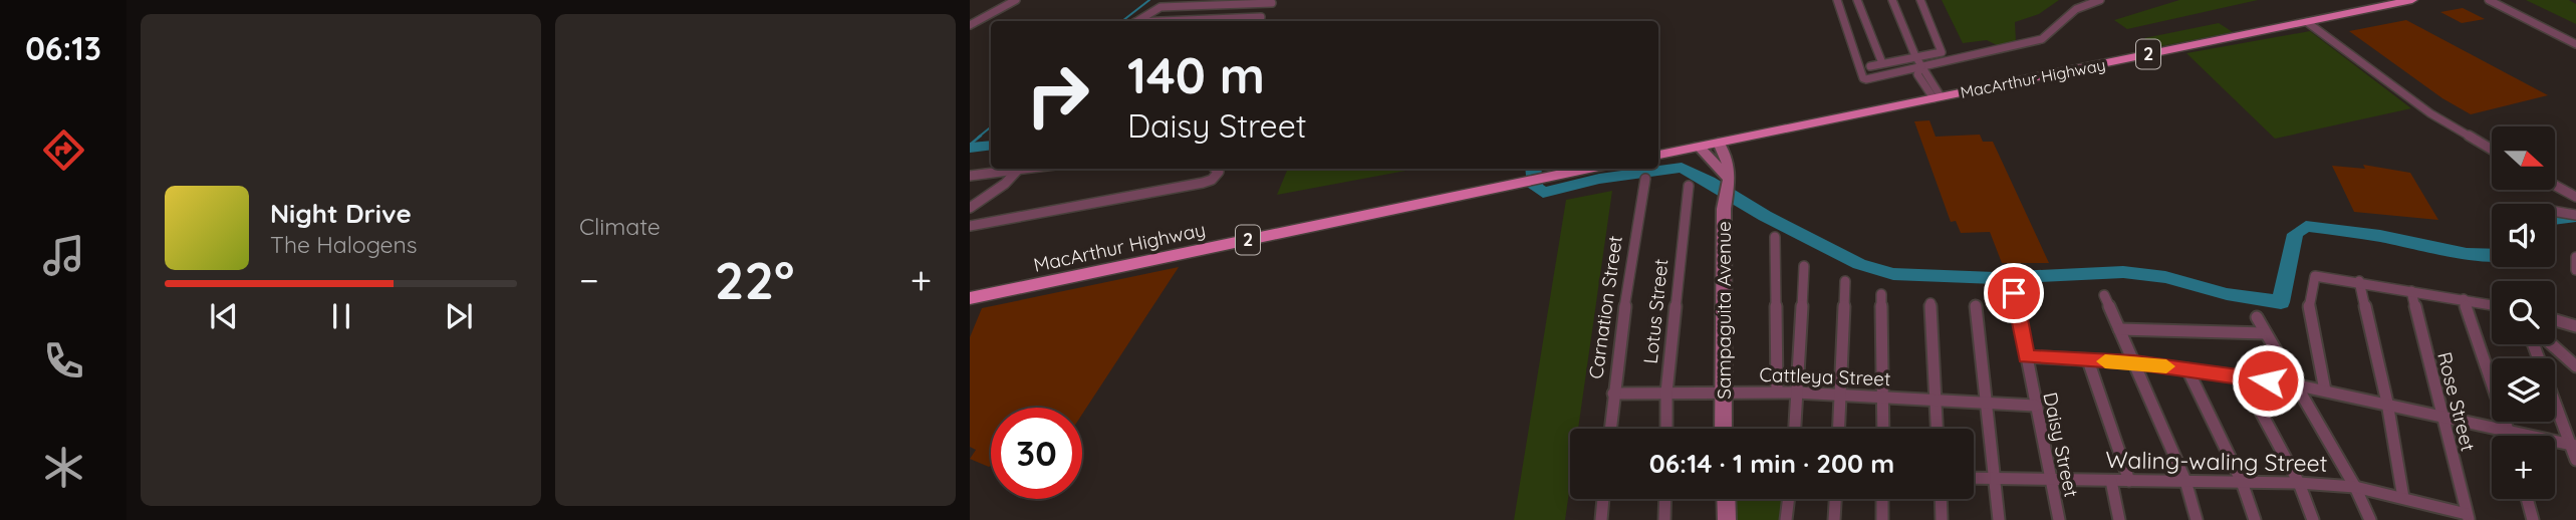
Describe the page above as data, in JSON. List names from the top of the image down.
{
  "streets": {
    "highway": ["2", "MacArthur Highway"],
    "main road": ["Sampaguita Avenue"],
    "street": [
      "Carnation Street",
      "Lotus Street",
      "Cattleya Street",
      "Rose Street",
      "Daisy Street",
      "Waling-waling Street"
    ]
  },
  "crossings": [
    ["MacArthur Highway", "Sampaguita Avenue"],
    ["Carnation Street", "Cattleya Street"],
    ["Sampaguita Avenue", "Cattleya Street"],
    ["Lotus Street", "Cattleya Street"],
    ["Cattleya Street", "Daisy Street"],
    ["Rose Street", "Waling-waling Street"],
    ["Daisy Street", "Waling-waling Street"]
  ],
  "north": "right",
  "page": {
    "tabs": "06:13",
    "tile": "Climate",
    "turn": ["140 m", "Daisy Street"],
    "map_buttons": "+",
    "song": ["Night Drive", "The Halogens"],
    "heat": ["−", "22°", "+"],
    "limit": "30",
    "trip": "06:14 · 1 min · 200 m"
  }
}
